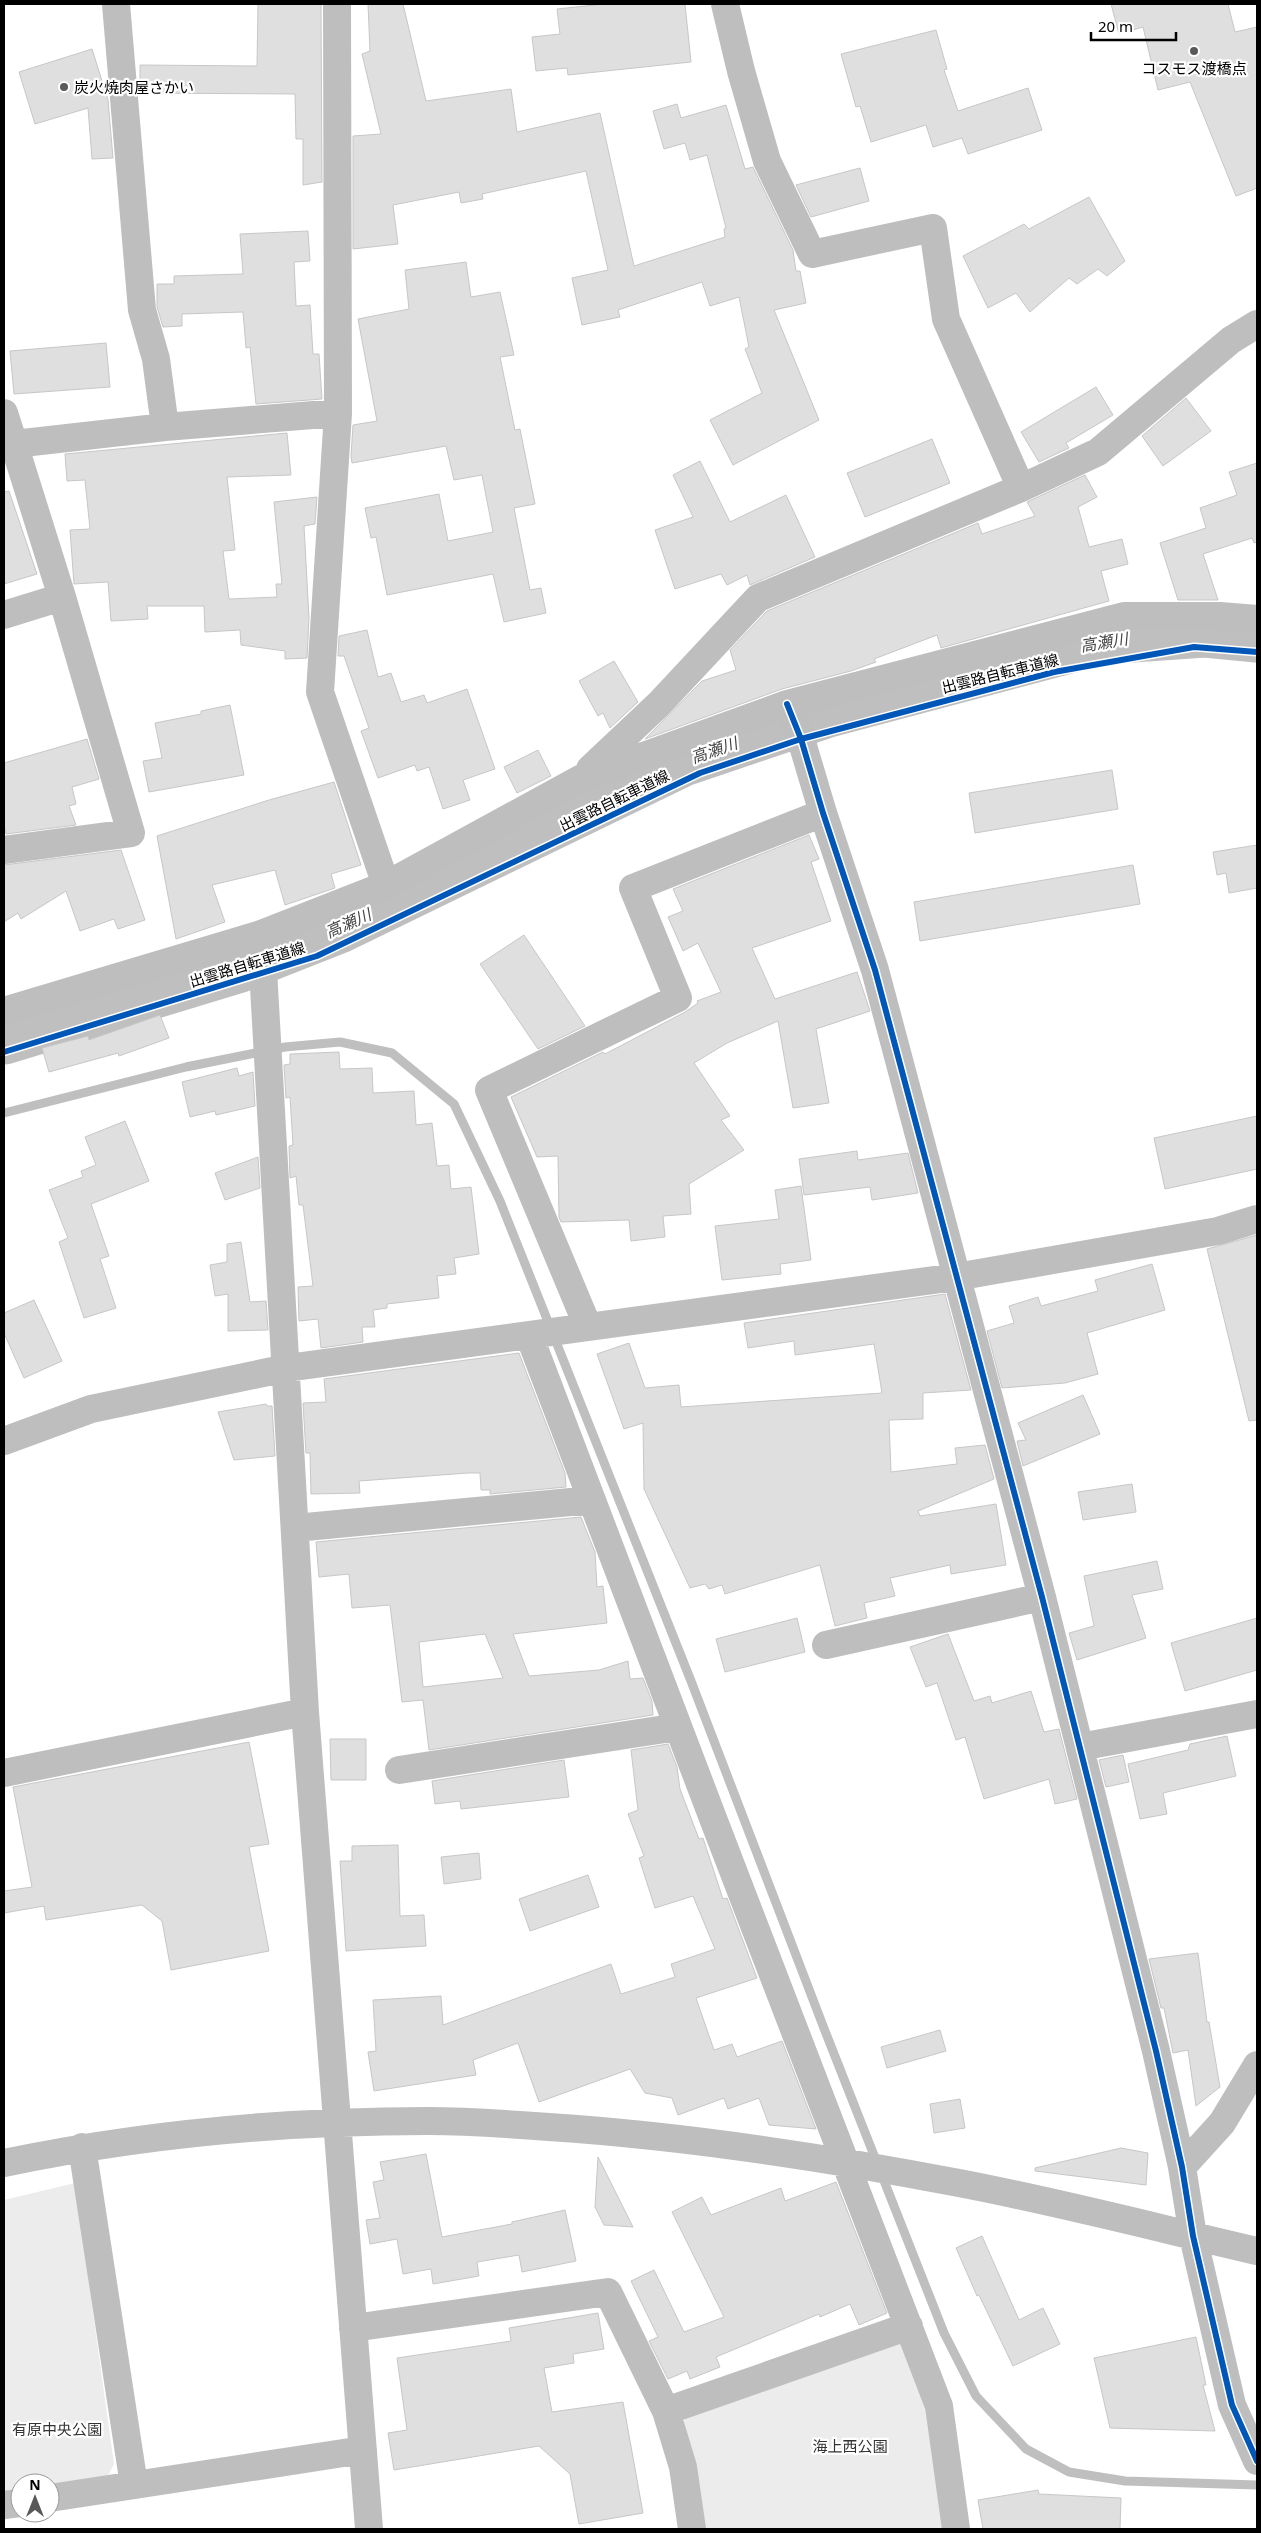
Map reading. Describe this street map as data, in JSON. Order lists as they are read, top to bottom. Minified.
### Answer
{"streets":{"cycle path":["出雲路自転車道線"]},"water":["高瀬川"],"parks":["有原中央公園","海上西公園"],"places":["コスモス渡橋点","炭火焼肉屋さかい"],"scale_bar":"20 m","north":"top"}
